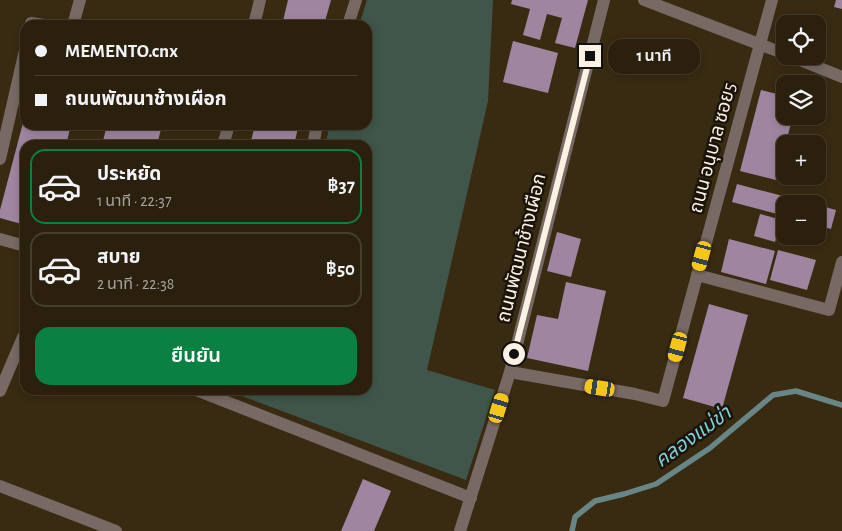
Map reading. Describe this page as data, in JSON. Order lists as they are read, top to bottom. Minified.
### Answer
{"streets":{"street":["ถนน อนุบาล ซอย5","ถนนพัฒนาช้างเผือก"]},"crossings":[["ถนน อนุบาล ซอย5","ถนนพัฒนาช้างเผือก"]],"water":["คลองแม่ข่า"],"page":{"map_buttons":["+","−"],"banner":["MEMENTO.cnx","ถนนพัฒนาช้างเผือก"],"bubble":"1 นาที","list":[{"name":"ประหยัด","note":"1 นาที · 22:37","value":"฿37"},{"name":"สบาย","note":"2 นาที · 22:38","value":"฿50"}],"buttons":"ยืนยัน"}}
